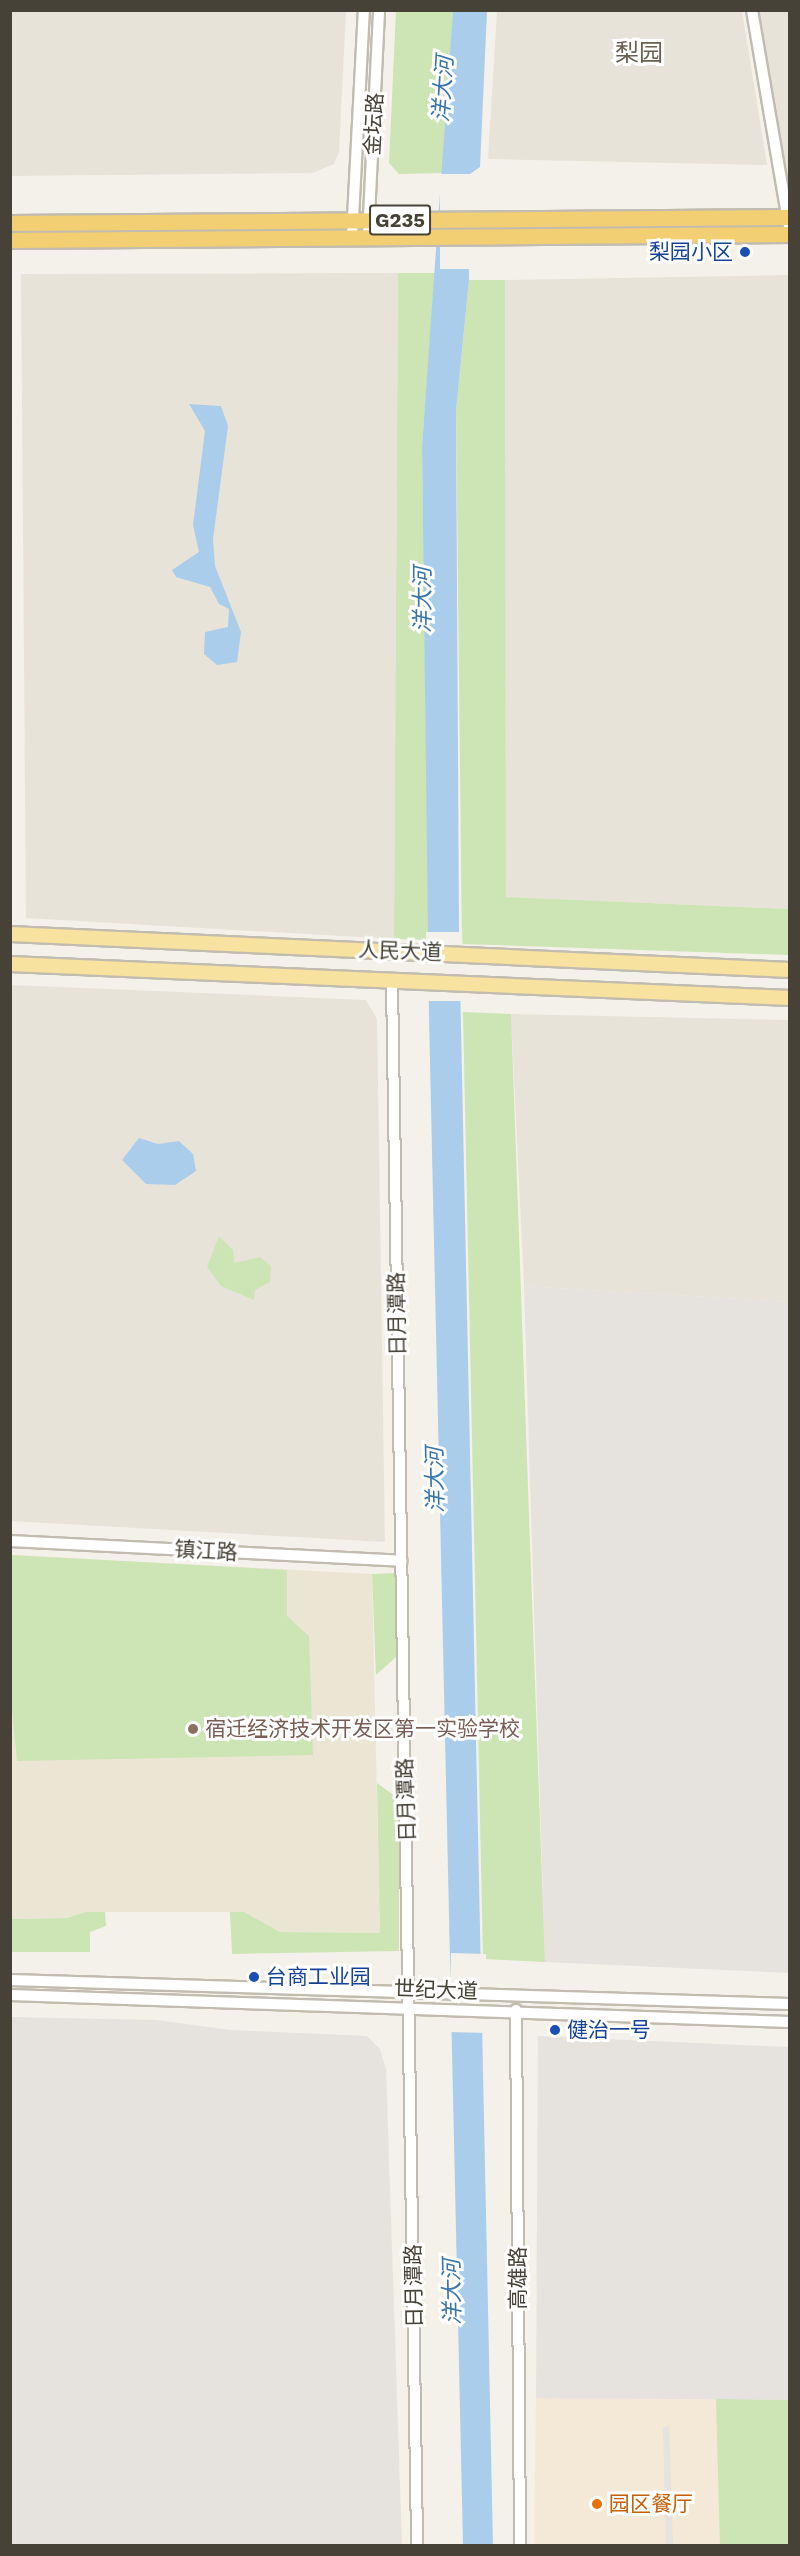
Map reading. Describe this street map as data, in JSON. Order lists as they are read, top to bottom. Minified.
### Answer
{"streets":{"highway":["G235"],"main road":["人民大道"],"street":["金坛路","日月潭路","镇江路","世纪大道","高雄路"]},"crossings":[["金坛路","G235"],["人民大道","日月潭路"],["日月潭路","镇江路"],["日月潭路","世纪大道"],["世纪大道","高雄路"]],"districts":["梨园"],"water":["洋大河"],"places":["梨园小区","宿迁经济技术开发区第一实验学校","台商工业园","健治一号","园区餐厅"]}
